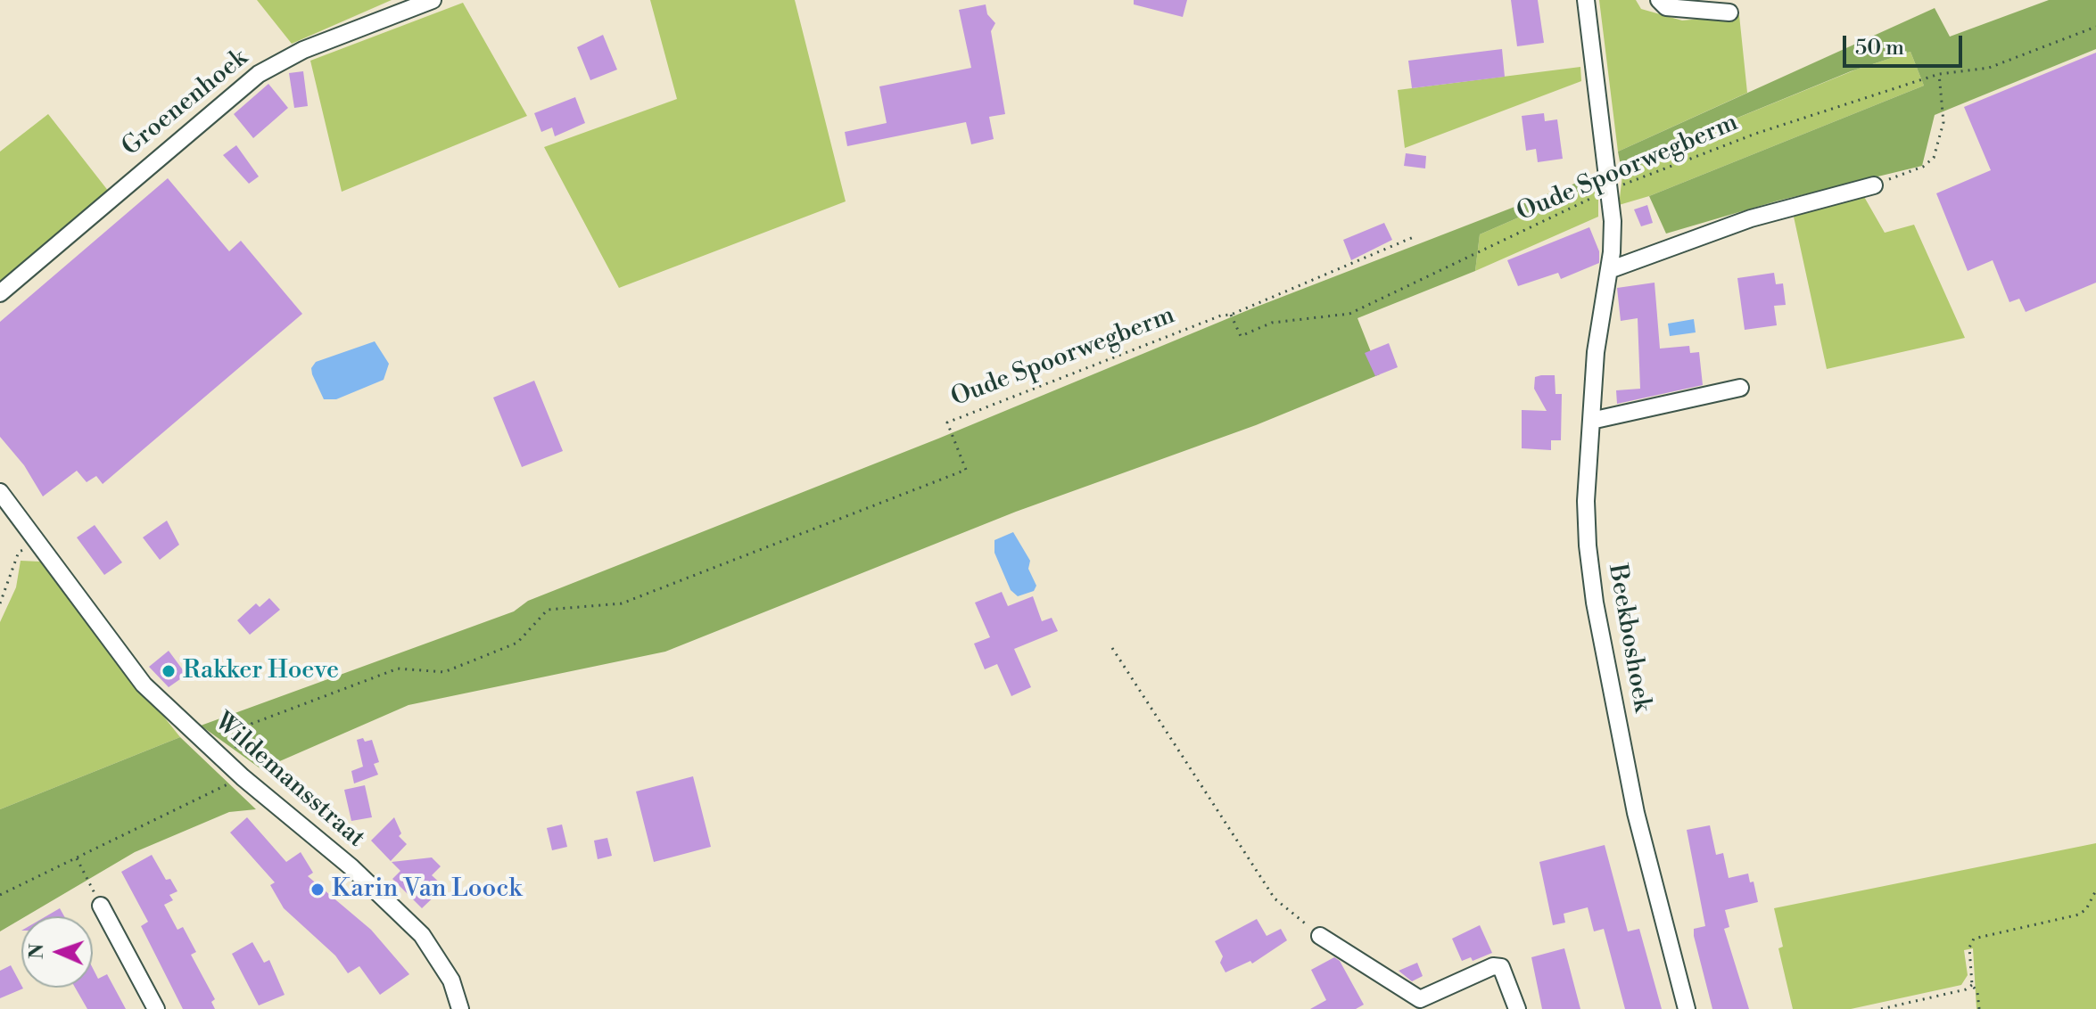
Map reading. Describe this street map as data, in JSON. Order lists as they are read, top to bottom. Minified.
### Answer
{"streets":{"street":["Groenenhoek","Beekboshoek","Wildemansstraat"],"path":["Oude Spoorwegberm"]},"crossings":[["Oude Spoorwegberm","Beekboshoek"],["Oude Spoorwegberm","Wildemansstraat"]],"places":["Rakker Hoeve","Karin Van Loock"],"scale_bar":"50 m","north":"left"}
